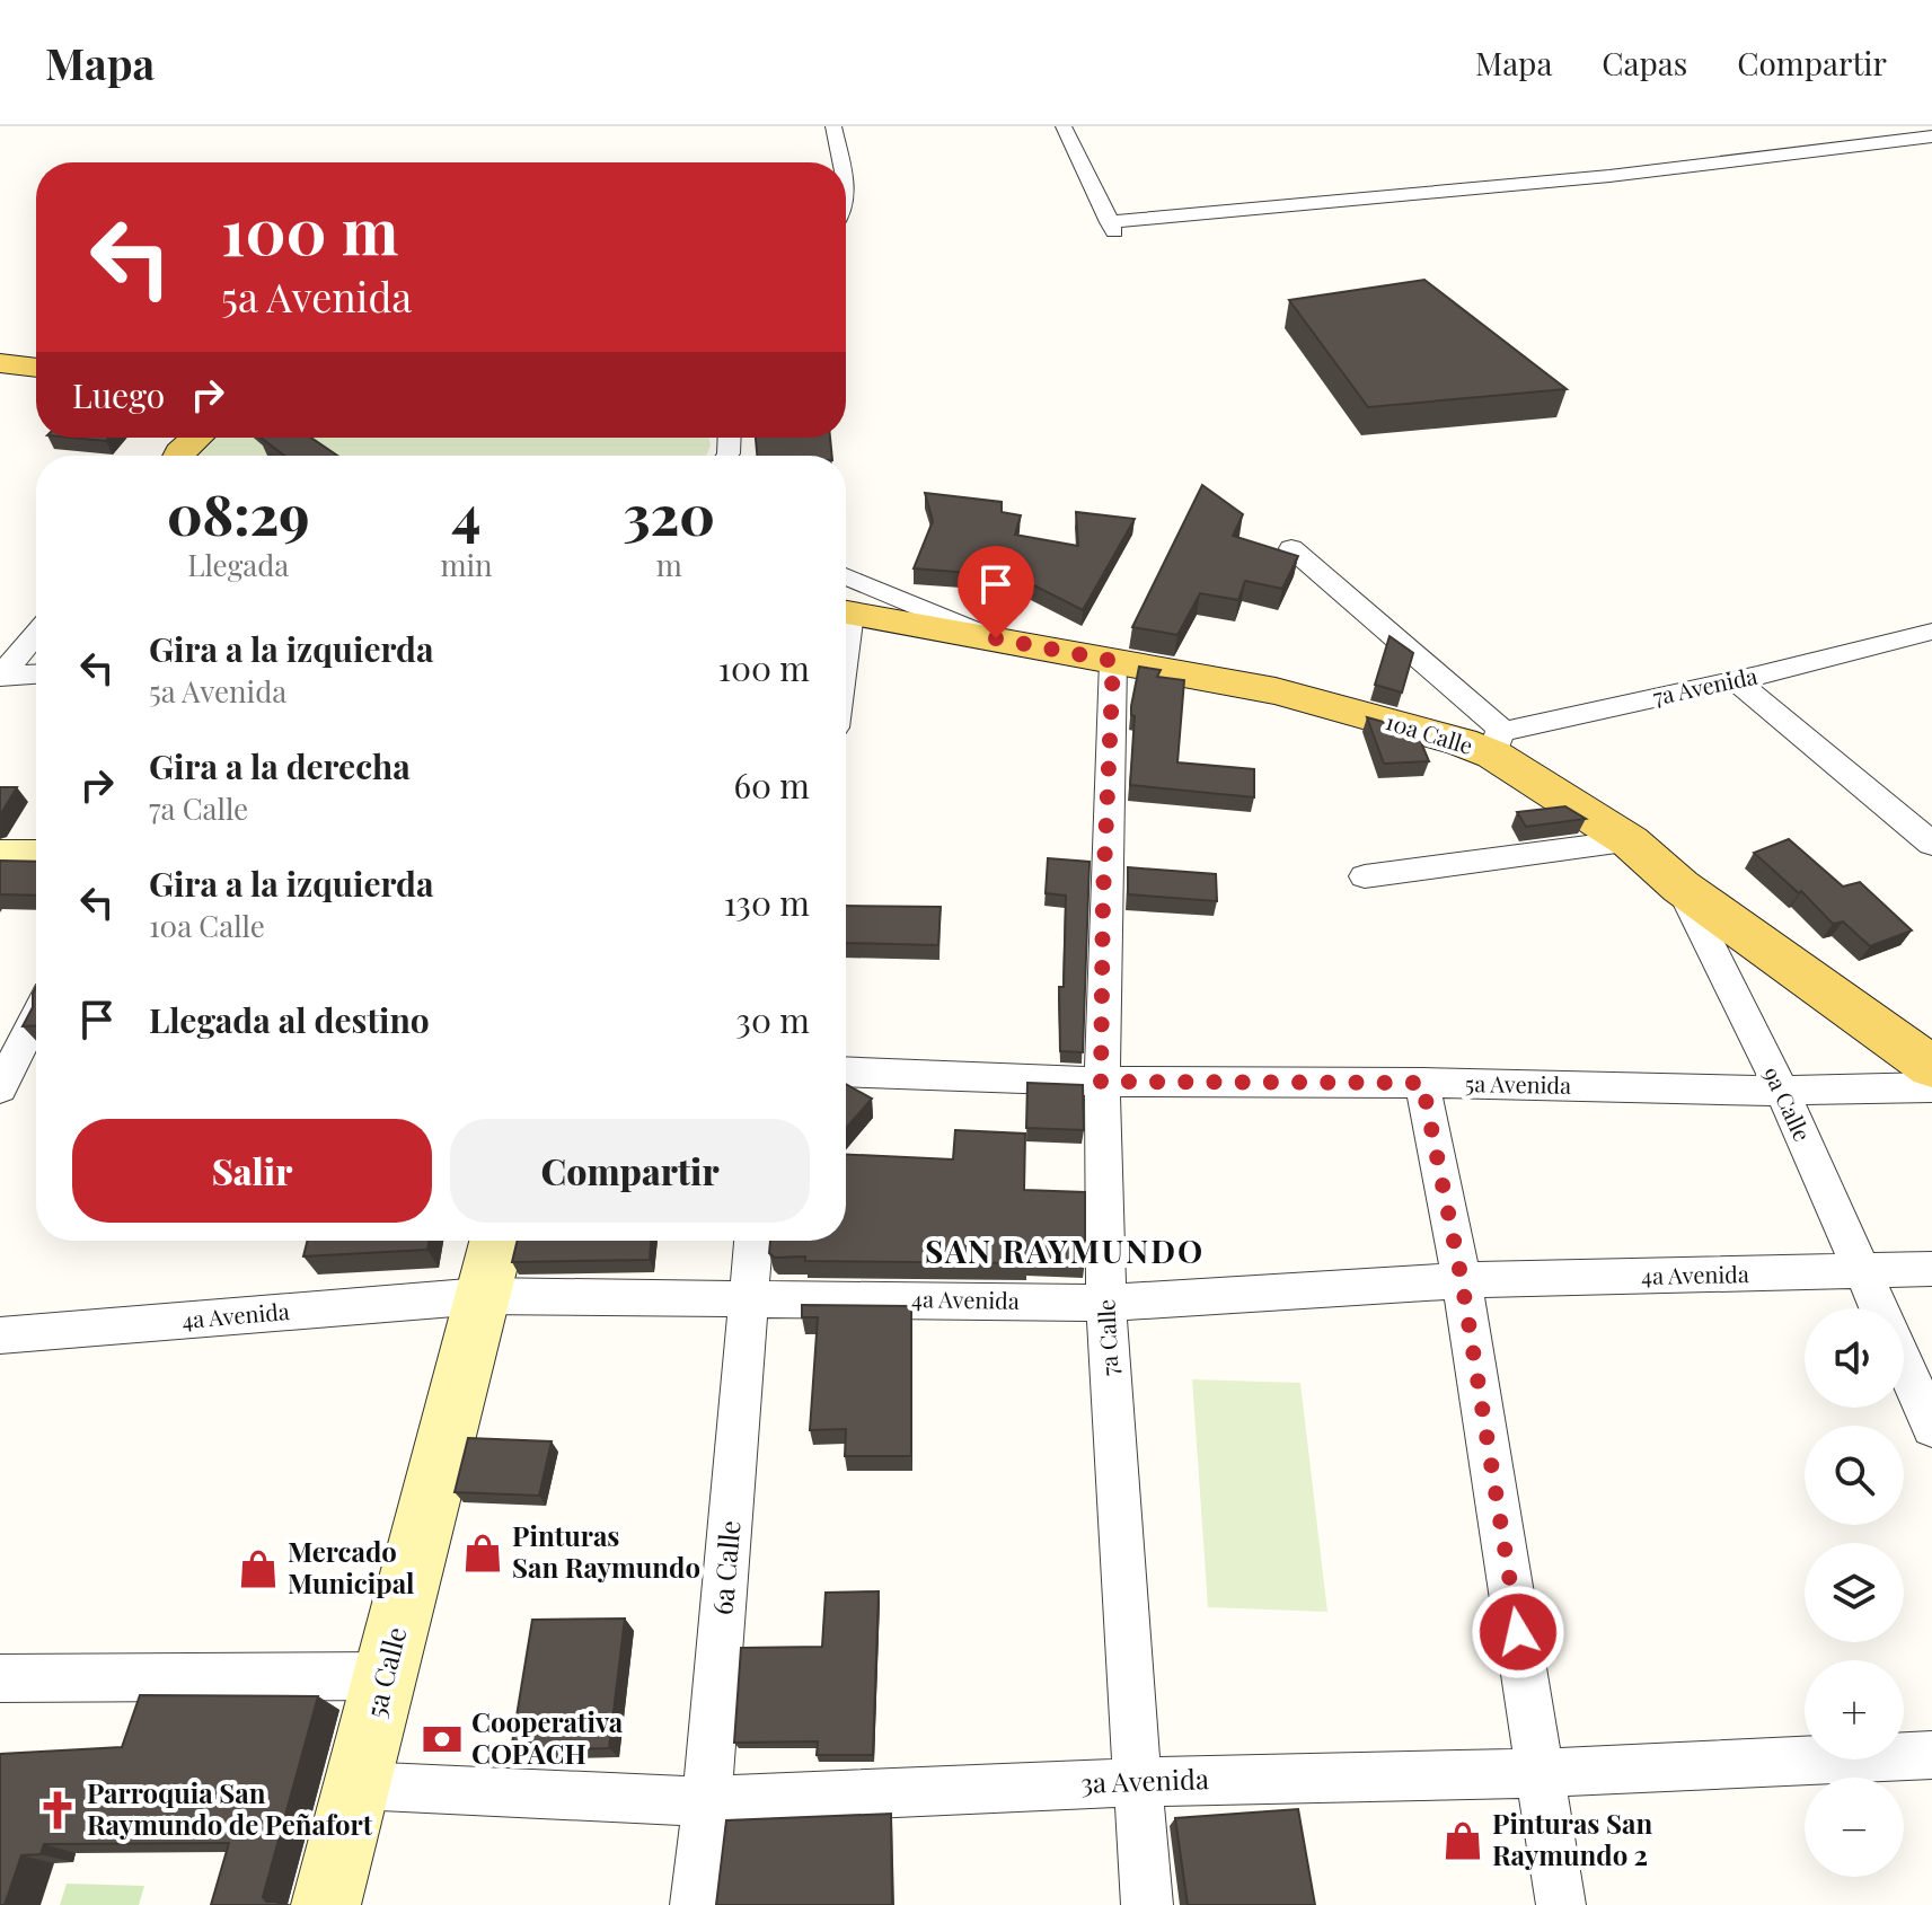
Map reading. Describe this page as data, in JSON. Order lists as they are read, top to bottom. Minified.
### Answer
{"streets":{"main road":["10a Calle"],"street":["7a Avenida","5a Avenida","9a Calle","4a Avenida","7a Calle","6a Calle","5a Calle","3a Avenida"]},"crossings":[["7a Avenida","10a Calle"],["10a Calle","9a Calle"],["10a Calle","7a Calle"],["5a Avenida","9a Calle"],["5a Avenida","7a Calle"],["9a Calle","4a Avenida"],["4a Avenida","7a Calle"],["4a Avenida","6a Calle"],["4a Avenida","5a Calle"],["7a Calle","3a Avenida"],["6a Calle","3a Avenida"],["5a Calle","3a Avenida"]],"districts":["SAN RAYMUNDO"],"places":{"shop":["Pinturas San Raymundo","Mercado Municipal","Pinturas San Raymundo 2"],"bank":["Cooperativa COPACH"],"church":["Parroquia San Raymundo de Peñafort"]},"page":{"header":"Mapa","nav":["Mapa","Capas","Compartir"],"turn":["100 m","5a Avenida"],"then":"Luego","eta":["08:29","Llegada","4","min","320","m"],"list":[{"name":"Gira a la izquierda","note":"5a Avenida","value":"100 m"},{"name":"Gira a la derecha","note":"7a Calle","value":"60 m"},{"name":"Gira a la izquierda","note":"10a Calle","value":"130 m"},{"name":"Llegada al destino","value":"30 m"}],"buttons":["Salir","Compartir"],"map_buttons":["+","−"]}}
